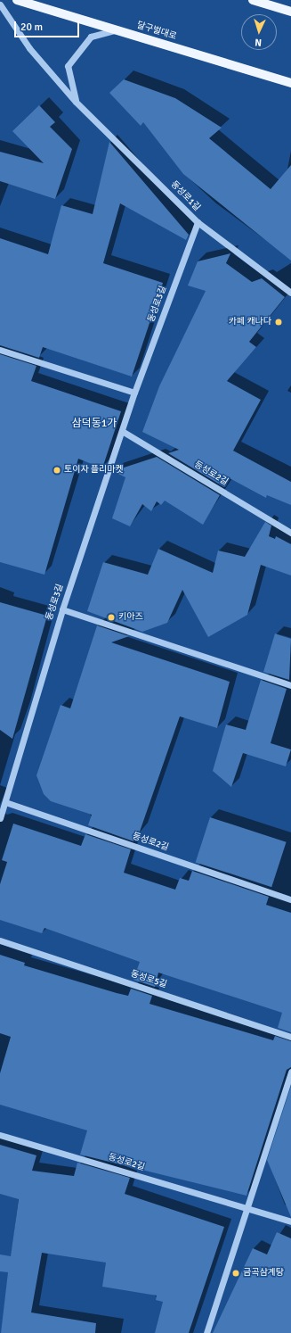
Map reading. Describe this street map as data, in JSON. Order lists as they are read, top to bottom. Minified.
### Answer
{"streets":{"main road":["달구벌대로"],"street":["동성로1길","동성로3길","동성로2길","동성로5길"]},"crossings":[["동성로1길","동성로3길"],["동성로3길","동성로2길"]],"districts":["삼덕동1가"],"places":["카페 캐나다","토이자 플리마켓","키아즈","금곡삼계탕"],"scale_bar":"20 m","north":"bottom"}
